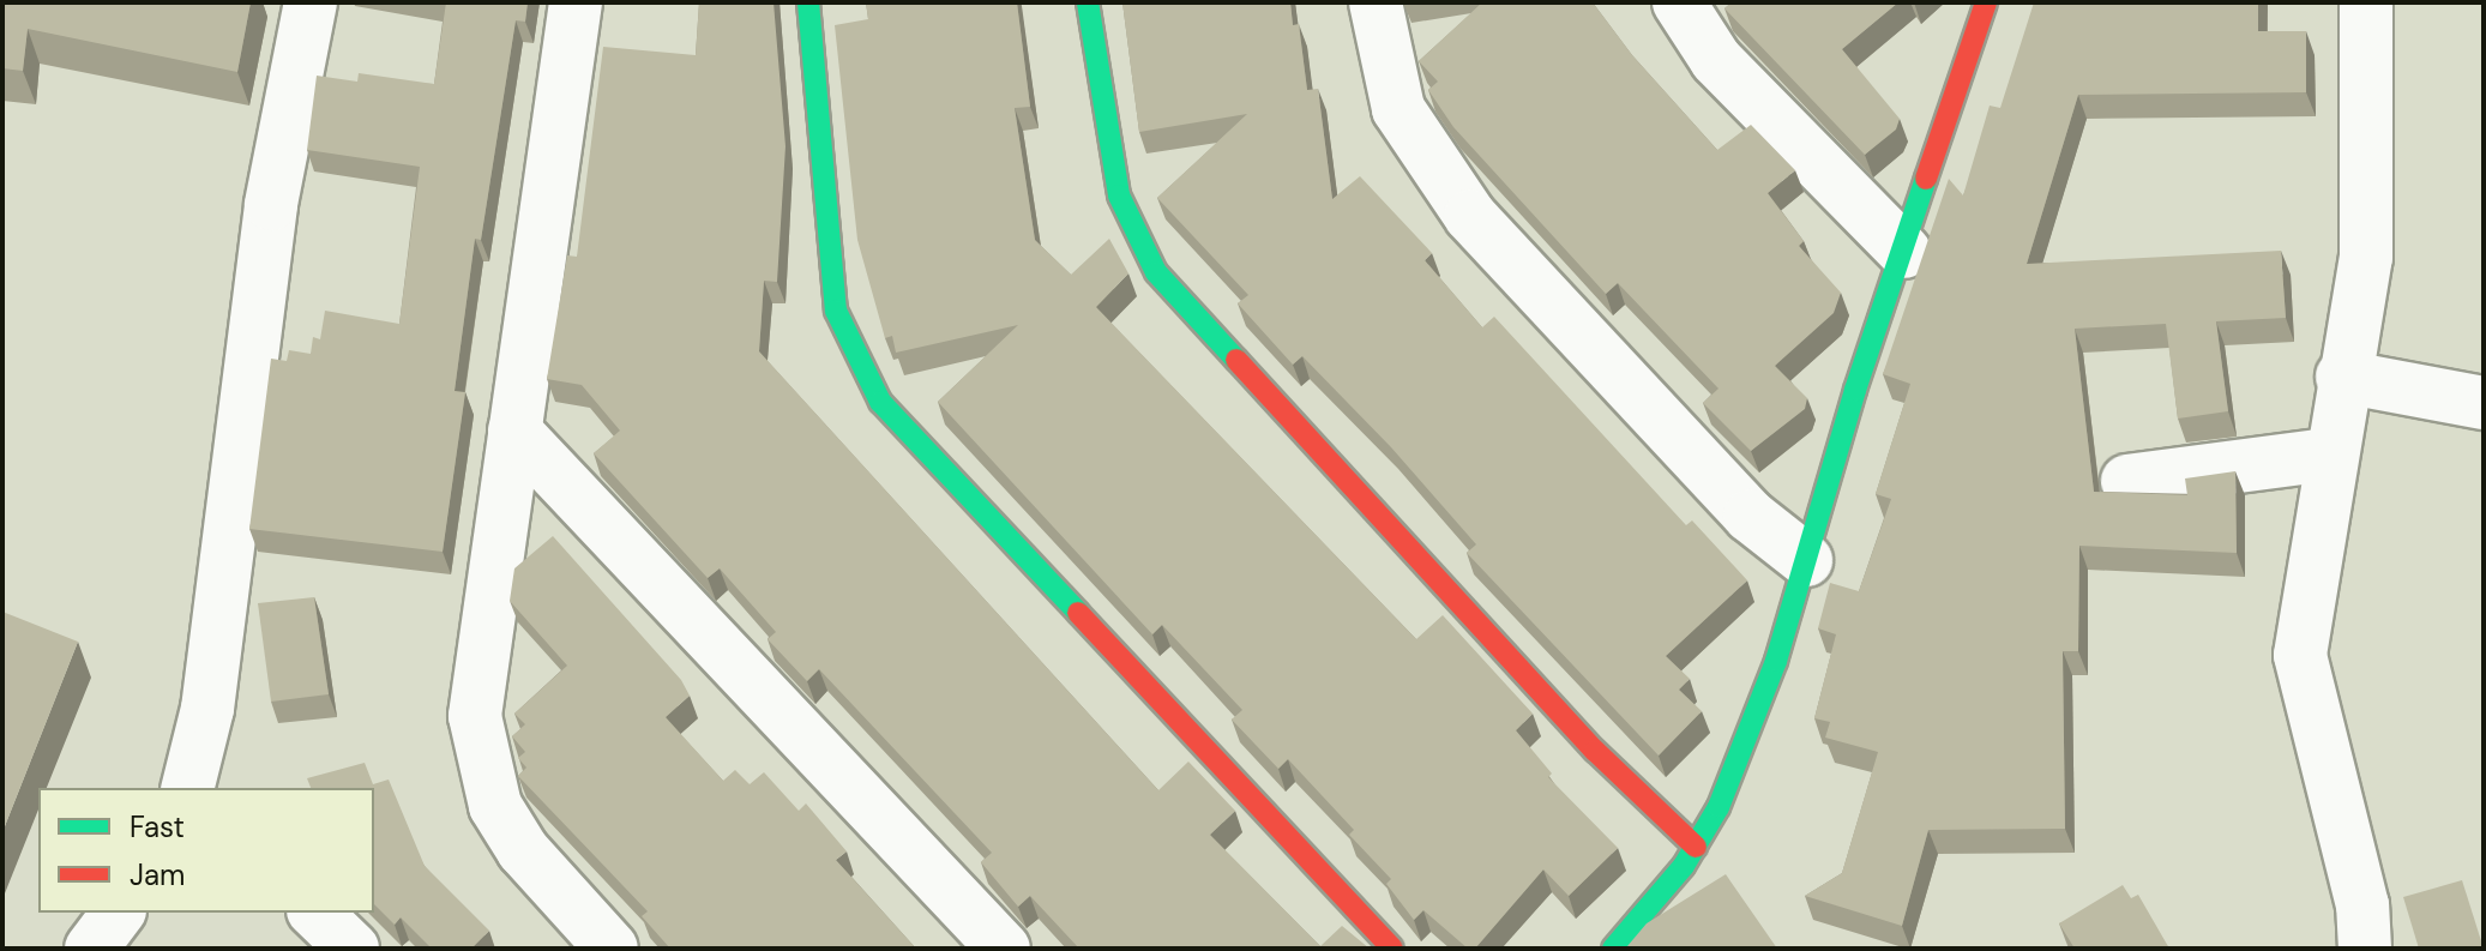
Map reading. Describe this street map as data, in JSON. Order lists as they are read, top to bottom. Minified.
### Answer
{"legend":["Fast","Jam"]}
